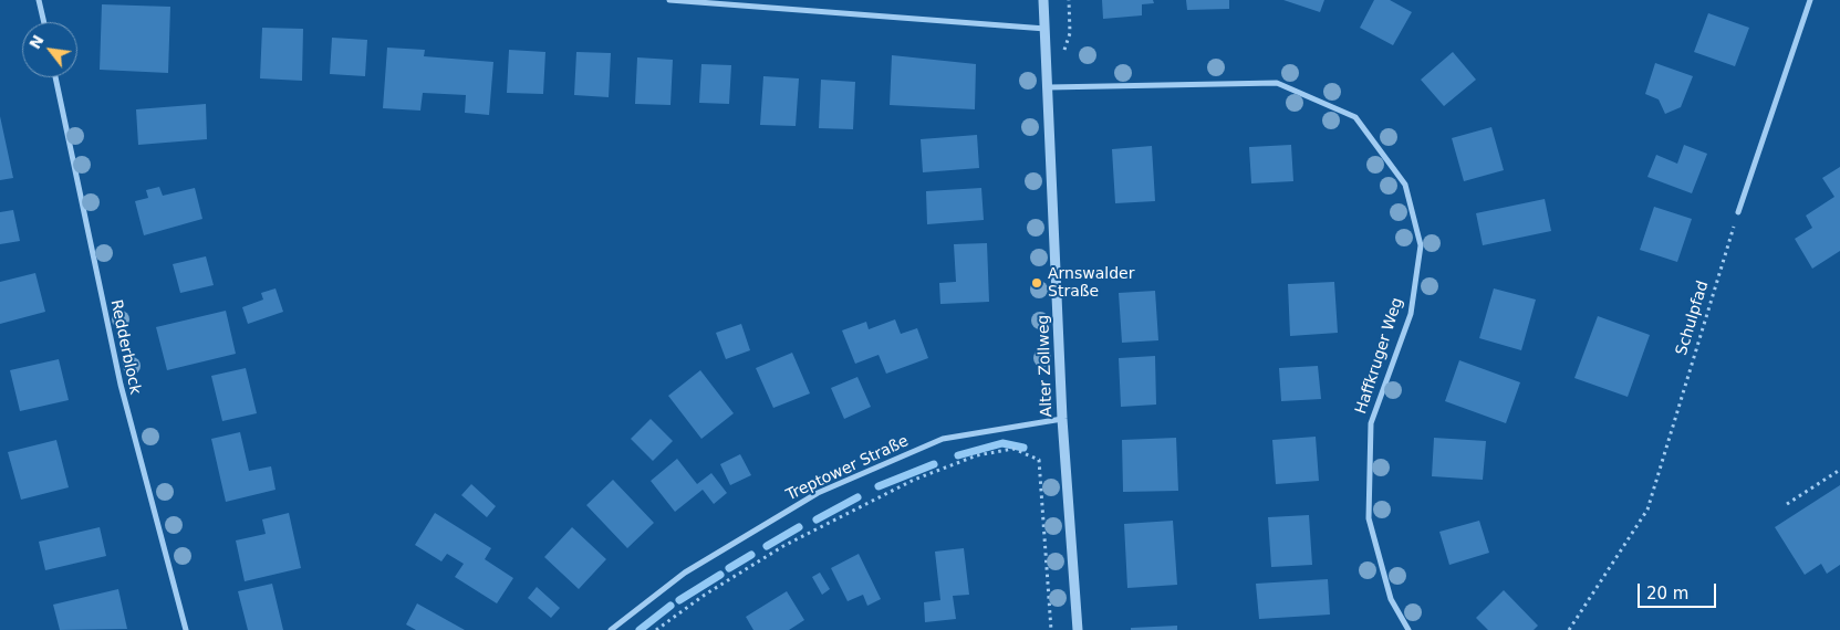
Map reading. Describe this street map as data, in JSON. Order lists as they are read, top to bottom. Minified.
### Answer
{"streets":{"street":["Redderblock","Haffkruger Weg","Alter Zollweg","Treptower Straße"],"path":["Schulpfad"]},"crossings":[["Haffkruger Weg","Alter Zollweg"],["Alter Zollweg","Treptower Straße"]],"places":["Arnswalder Straße"],"scale_bar":"20 m","north":"top left"}
